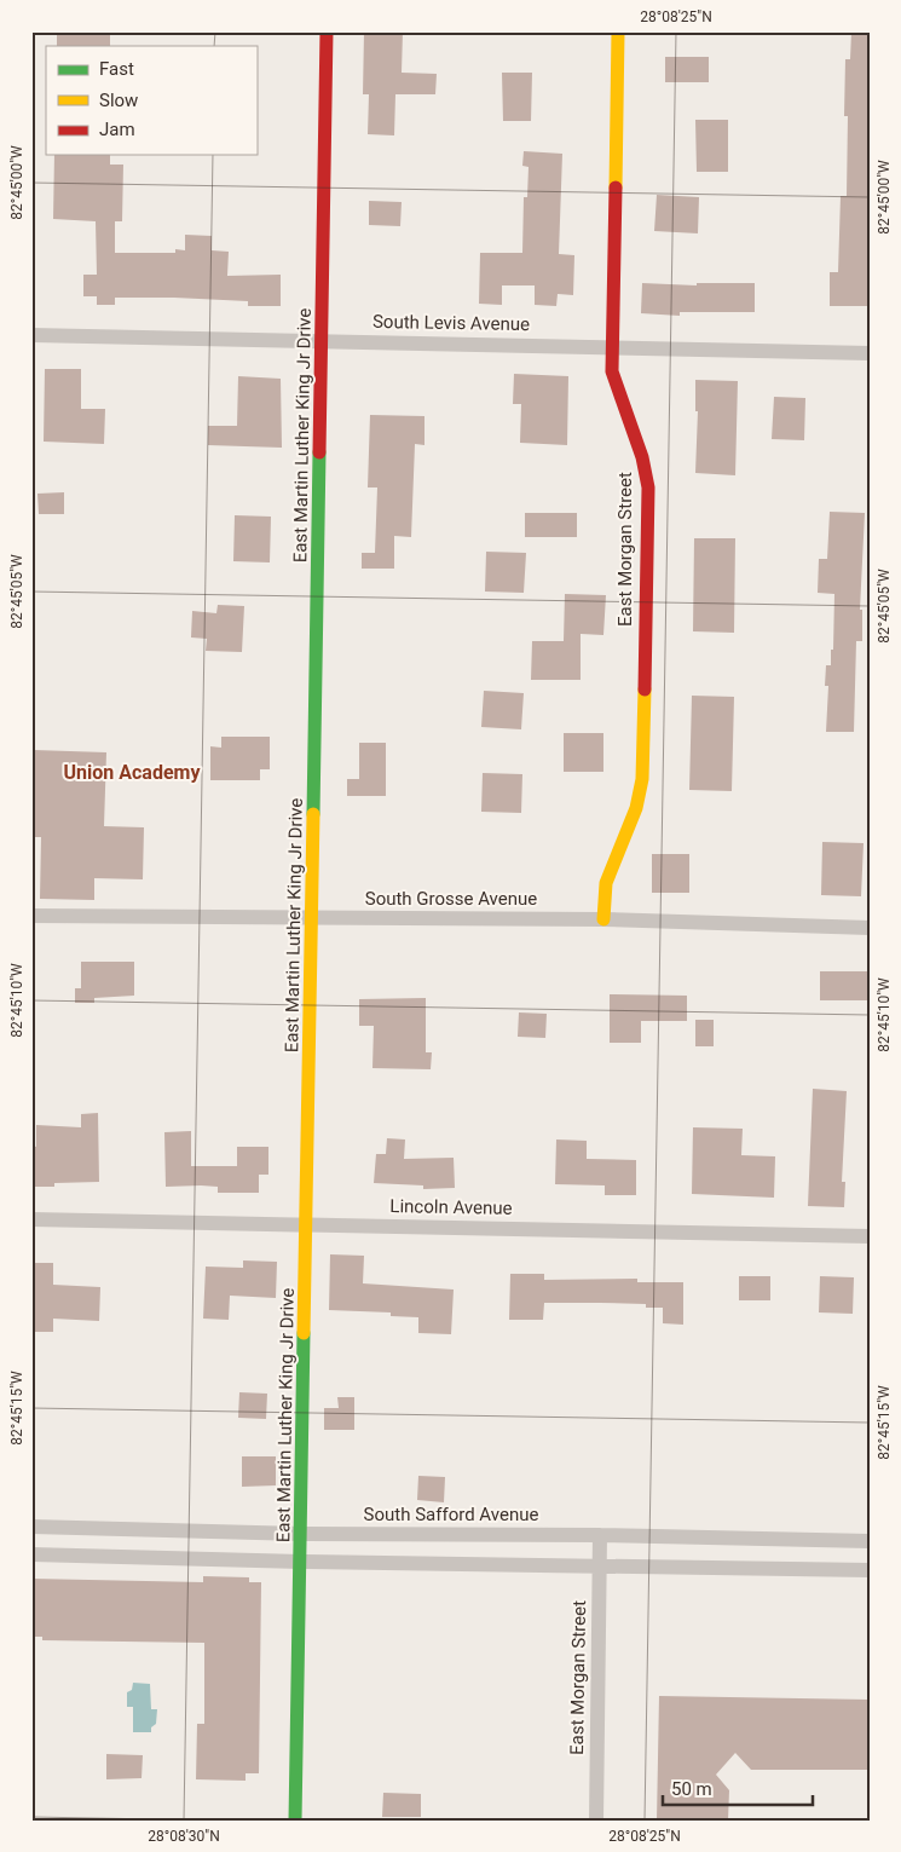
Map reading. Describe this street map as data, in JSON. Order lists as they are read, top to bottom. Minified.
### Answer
{"streets":{"street":["South Levis Avenue","East Martin Luther King Jr Drive","East Morgan Street","South Grosse Avenue","Lincoln Avenue","South Safford Avenue"]},"crossings":[["South Levis Avenue","East Martin Luther King Jr Drive"],["South Levis Avenue","East Morgan Street"],["East Martin Luther King Jr Drive","South Grosse Avenue"],["East Martin Luther King Jr Drive","Lincoln Avenue"],["East Martin Luther King Jr Drive","South Safford Avenue"],["East Morgan Street","South Grosse Avenue"],["East Morgan Street","South Safford Avenue"]],"districts":["Union Academy"],"legend":["Fast","Slow","Jam"],"scale_bar":"50 m","coordinates":["28°08'25\"N","82°45'00\"W","82°45'05\"W","82°45'10\"W","82°45'15\"W","28°08'30\"N"]}
